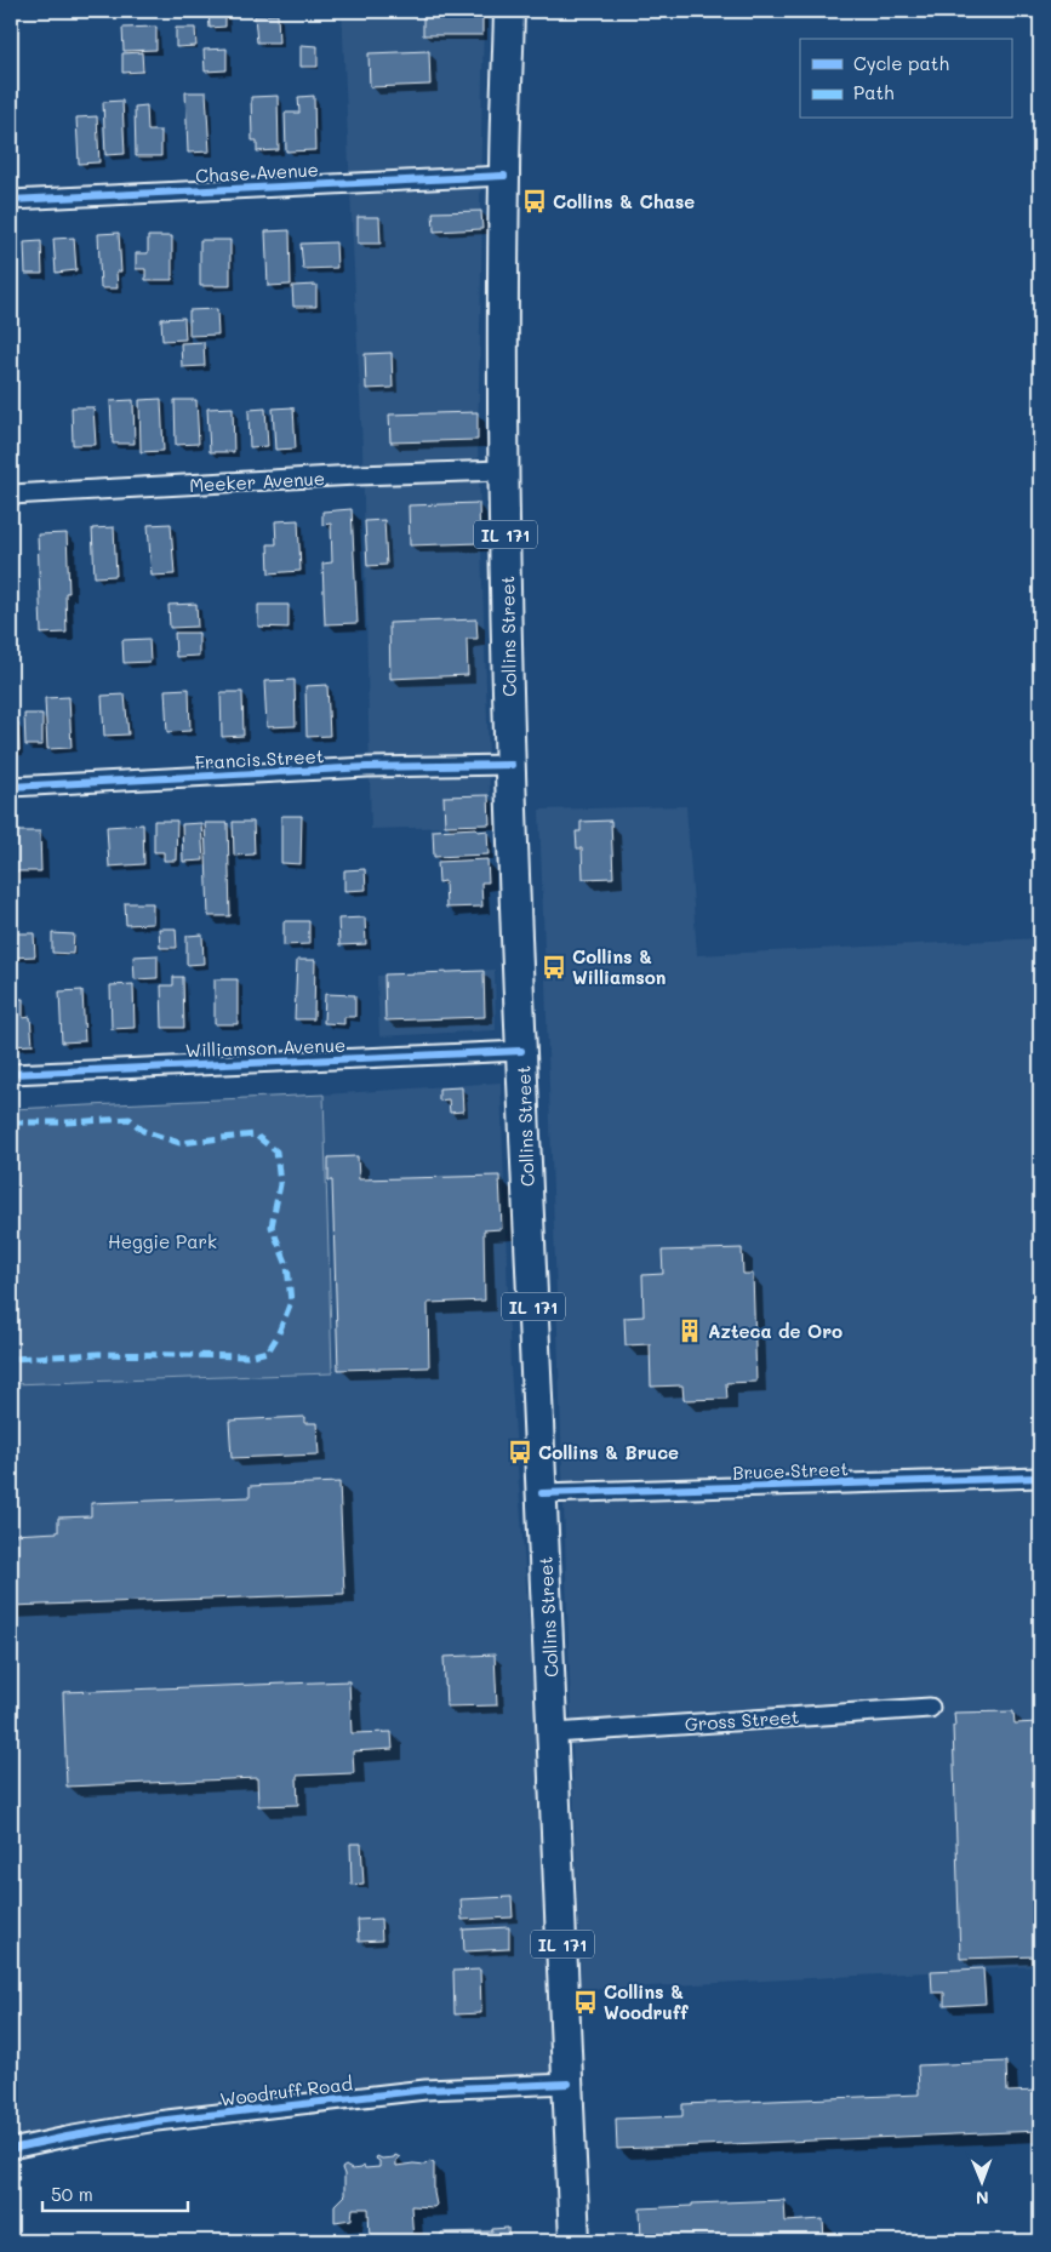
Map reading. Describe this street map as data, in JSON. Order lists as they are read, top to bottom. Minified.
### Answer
{"streets":{"main road":["IL 171","Collins Street"],"street":["Chase Avenue","Meeker Avenue","Francis Street","Williamson Avenue","Bruce Street","Gross Street","Woodruff Road"]},"crossings":[["Chase Avenue","Collins Street"],["Meeker Avenue","Collins Street"],["Collins Street","Francis Street"],["Collins Street","Williamson Avenue"],["Collins Street","Bruce Street"],["Collins Street","Gross Street"],["Collins Street","Woodruff Road"]],"parks":["Heggie Park"],"places":{"bus stop":["Collins & Chase","Collins & Williamson","Collins & Bruce","Collins & Woodruff"],"building":["Azteca de Oro"]},"legend":["Cycle path","Path"],"scale_bar":"50 m","north":"bottom"}
